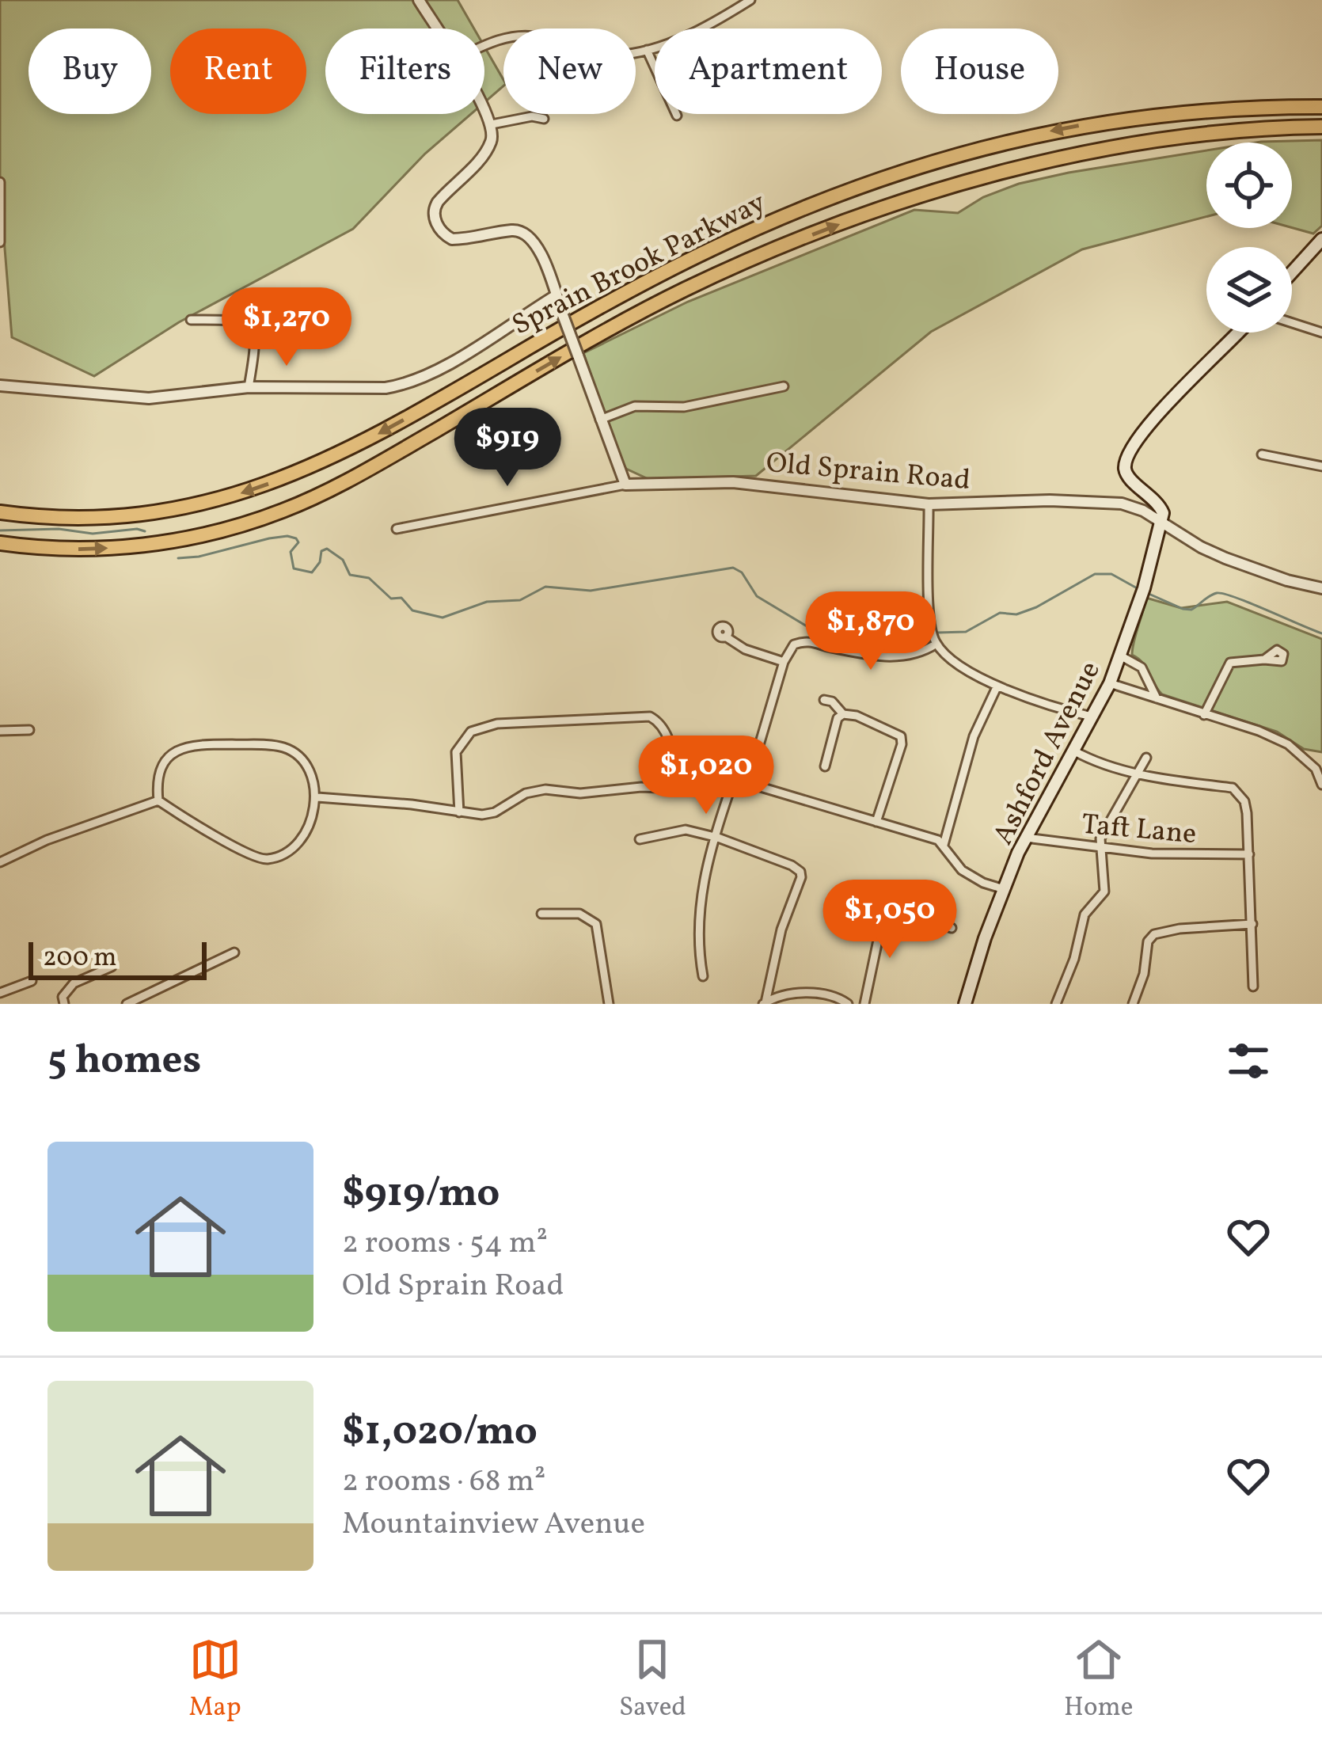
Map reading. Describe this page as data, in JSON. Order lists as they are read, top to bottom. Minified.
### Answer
{"streets":{"highway":["Sprain Brook Parkway"],"main road":["Ashford Avenue"],"street":["Old Sprain Road","Taft Lane"]},"crossings":[["Old Sprain Road","Ashford Avenue"],["Ashford Avenue","Taft Lane"]],"scale_bar":"200 m","page":{"chip":["Buy","Rent","Filters","New","Apartment","House"],"price":["$1,270","$919","$1,870","$1,020","$1,050"],"scale":"200 m","heading":"5 homes","list":[{"name":"$919/mo","note":"2 rooms · 54 m² · Old Sprain Road"},{"name":"$1,020/mo","note":"2 rooms · 68 m² · Mountainview Avenue"}],"tabs":["Map","Saved","Home"]}}
